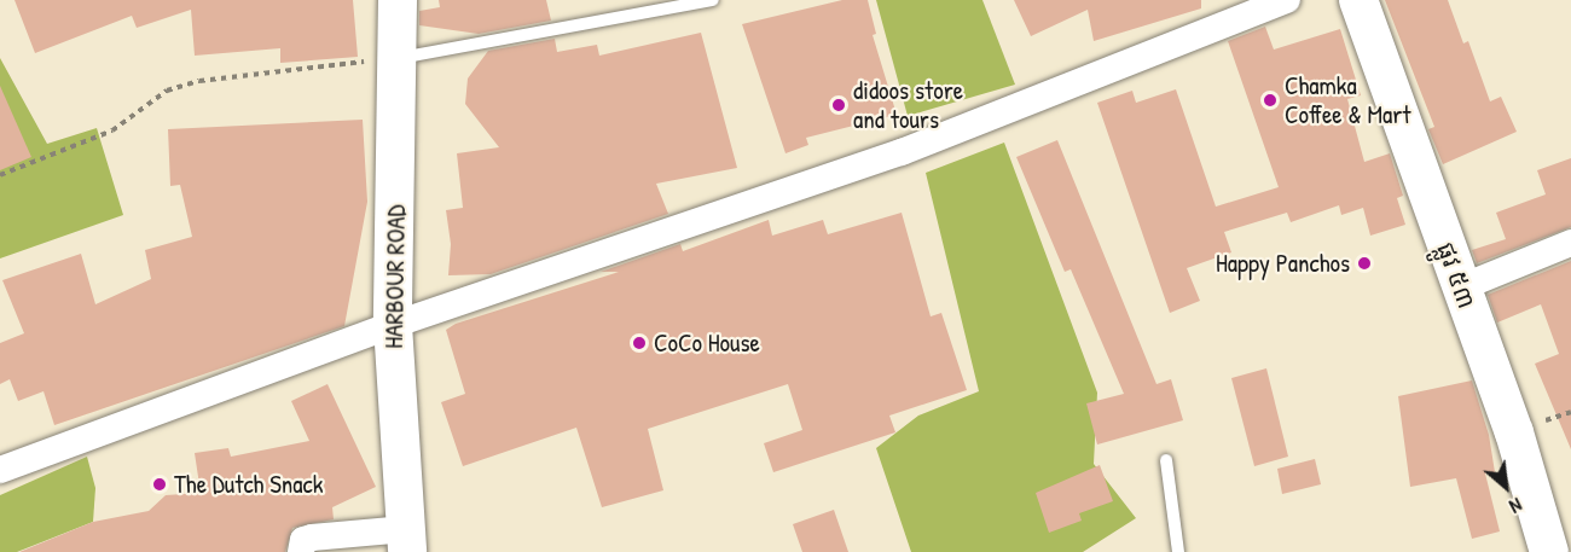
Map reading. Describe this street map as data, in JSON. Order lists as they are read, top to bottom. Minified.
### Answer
{"streets":{"street":["ផ្លូវ ៥៣","HARBOUR ROAD"]},"places":["Chamka Coffee & Mart","didoos store and tours","Happy Panchos","CoCo House","The Dutch Snack"],"north":"bottom right"}
